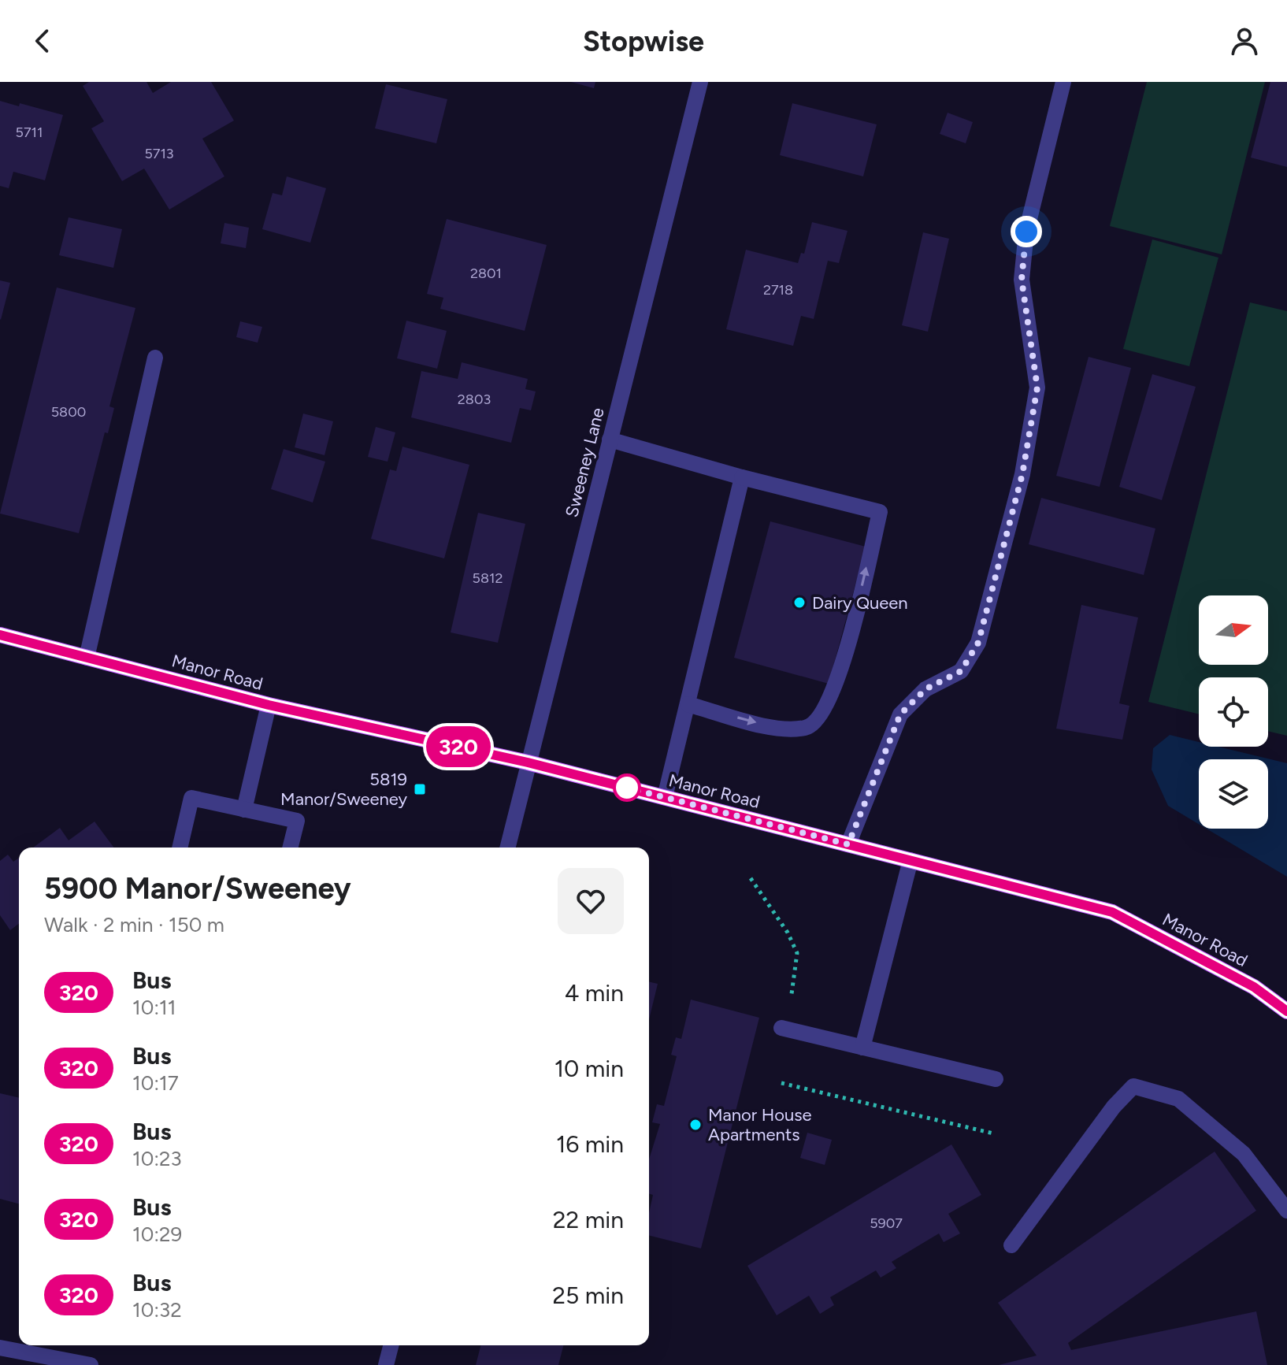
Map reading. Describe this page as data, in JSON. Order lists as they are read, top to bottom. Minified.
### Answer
{"streets":{"main road":["Manor Road"],"street":["Sweeney Lane"]},"crossings":[["Sweeney Lane","Manor Road"]],"places":{"other":["Dairy Queen","Manor House Apartments"],"transit":["5819 Manor/Sweeney"]},"lines":["bus line 320"],"house_numbers":["5711","5713","2801","2718","2803","5800","5812","5907"],"north":"right","page":{"header":"Stopwise","on_map":"320","heading":["5900 Manor/Sweeney","Walk · 2 min · 150 m"],"list":[{"mark":"320","name":"Bus","note":"10:11","value":"4 min"},{"mark":"320","name":"Bus","note":"10:17","value":"10 min"},{"mark":"320","name":"Bus","note":"10:23","value":"16 min"},{"mark":"320","name":"Bus","note":"10:29","value":"22 min"},{"mark":"320","name":"Bus","note":"10:32","value":"25 min"}]}}
